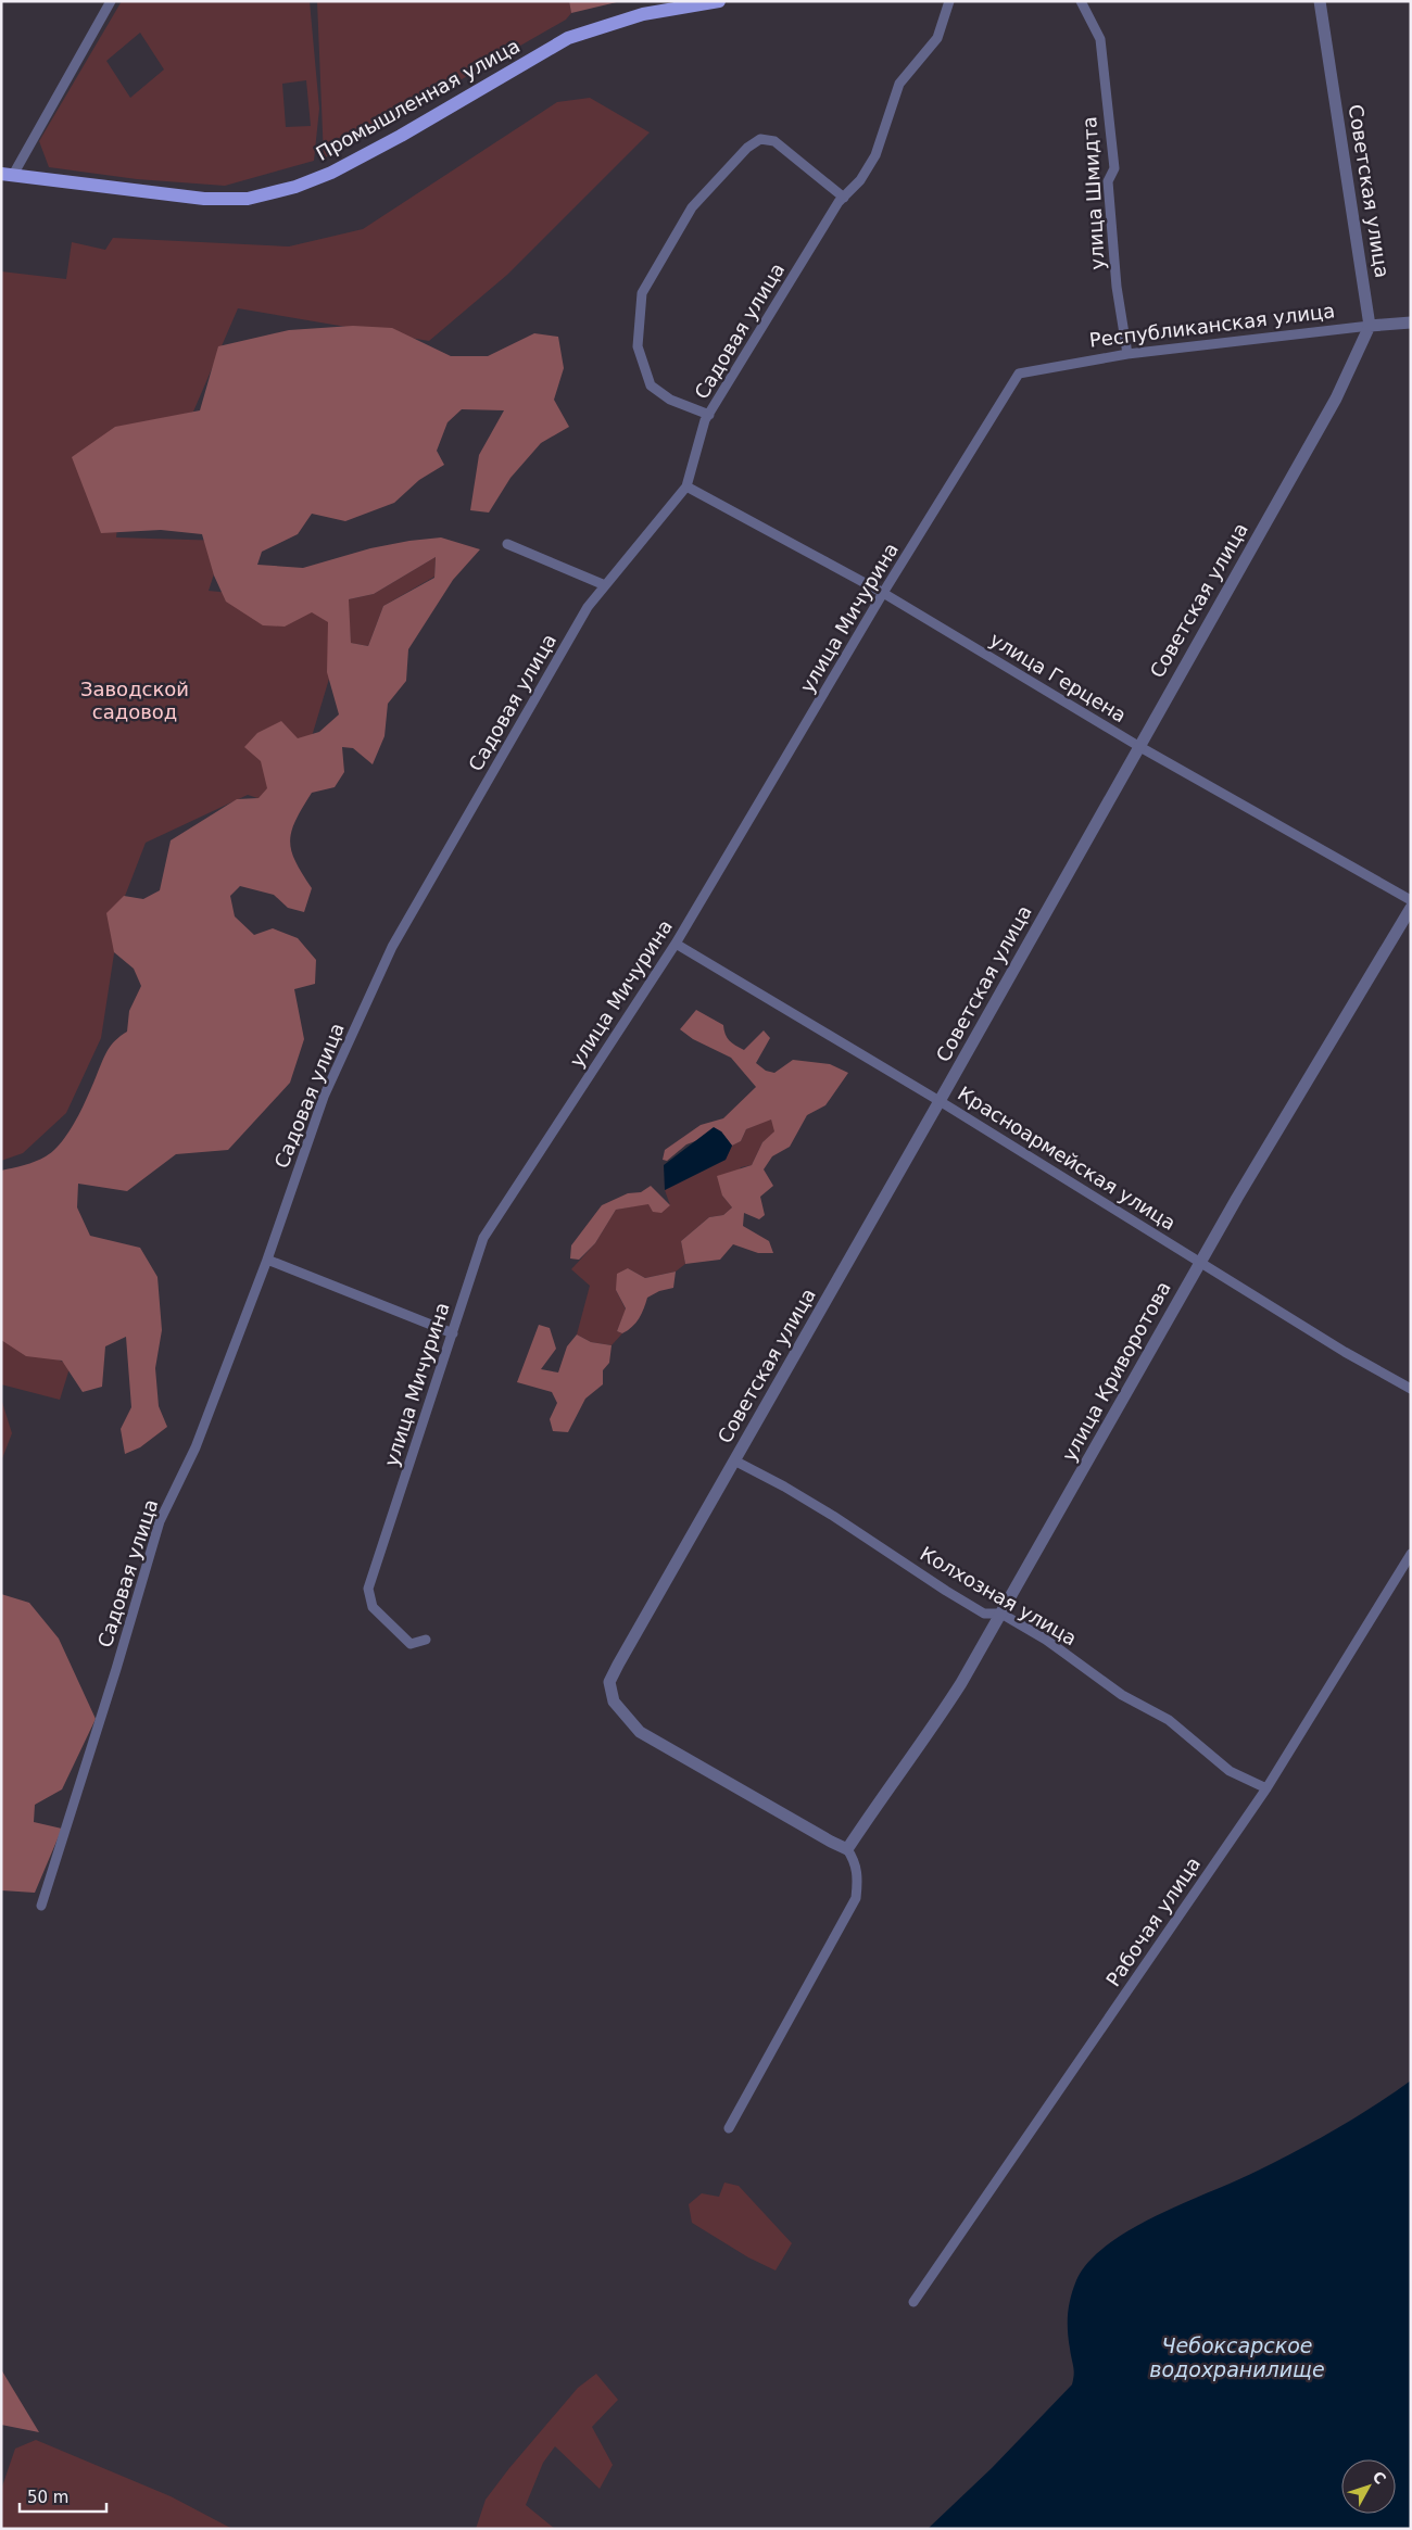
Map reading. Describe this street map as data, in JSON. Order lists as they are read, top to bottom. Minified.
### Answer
{"streets":{"main road":["Промышленная улица"],"street":["Советская улица","улица Шмидта","Республиканская улица","Садовая улица","улица Мичурина","улица Герцена","Красноармейская улица","улица Криворотова","Колхозная улица","Рабочая улица"]},"crossings":[["Советская улица","Республиканская улица"],["Советская улица","улица Герцена"],["Советская улица","Красноармейская улица"],["Советская улица","улица Криворотова"],["Советская улица","Колхозная улица"],["улица Шмидта","Республиканская улица"],["Республиканская улица","улица Мичурина"],["Садовая улица","улица Герцена"],["улица Мичурина","улица Герцена"],["улица Мичурина","Красноармейская улица"],["Красноармейская улица","улица Криворотова"],["улица Криворотова","Колхозная улица"],["Колхозная улица","Рабочая улица"]],"water":["Чебоксарское водохранилище"],"parks":["Заводской садовод"],"scale_bar":"50 m","north":"top right"}
